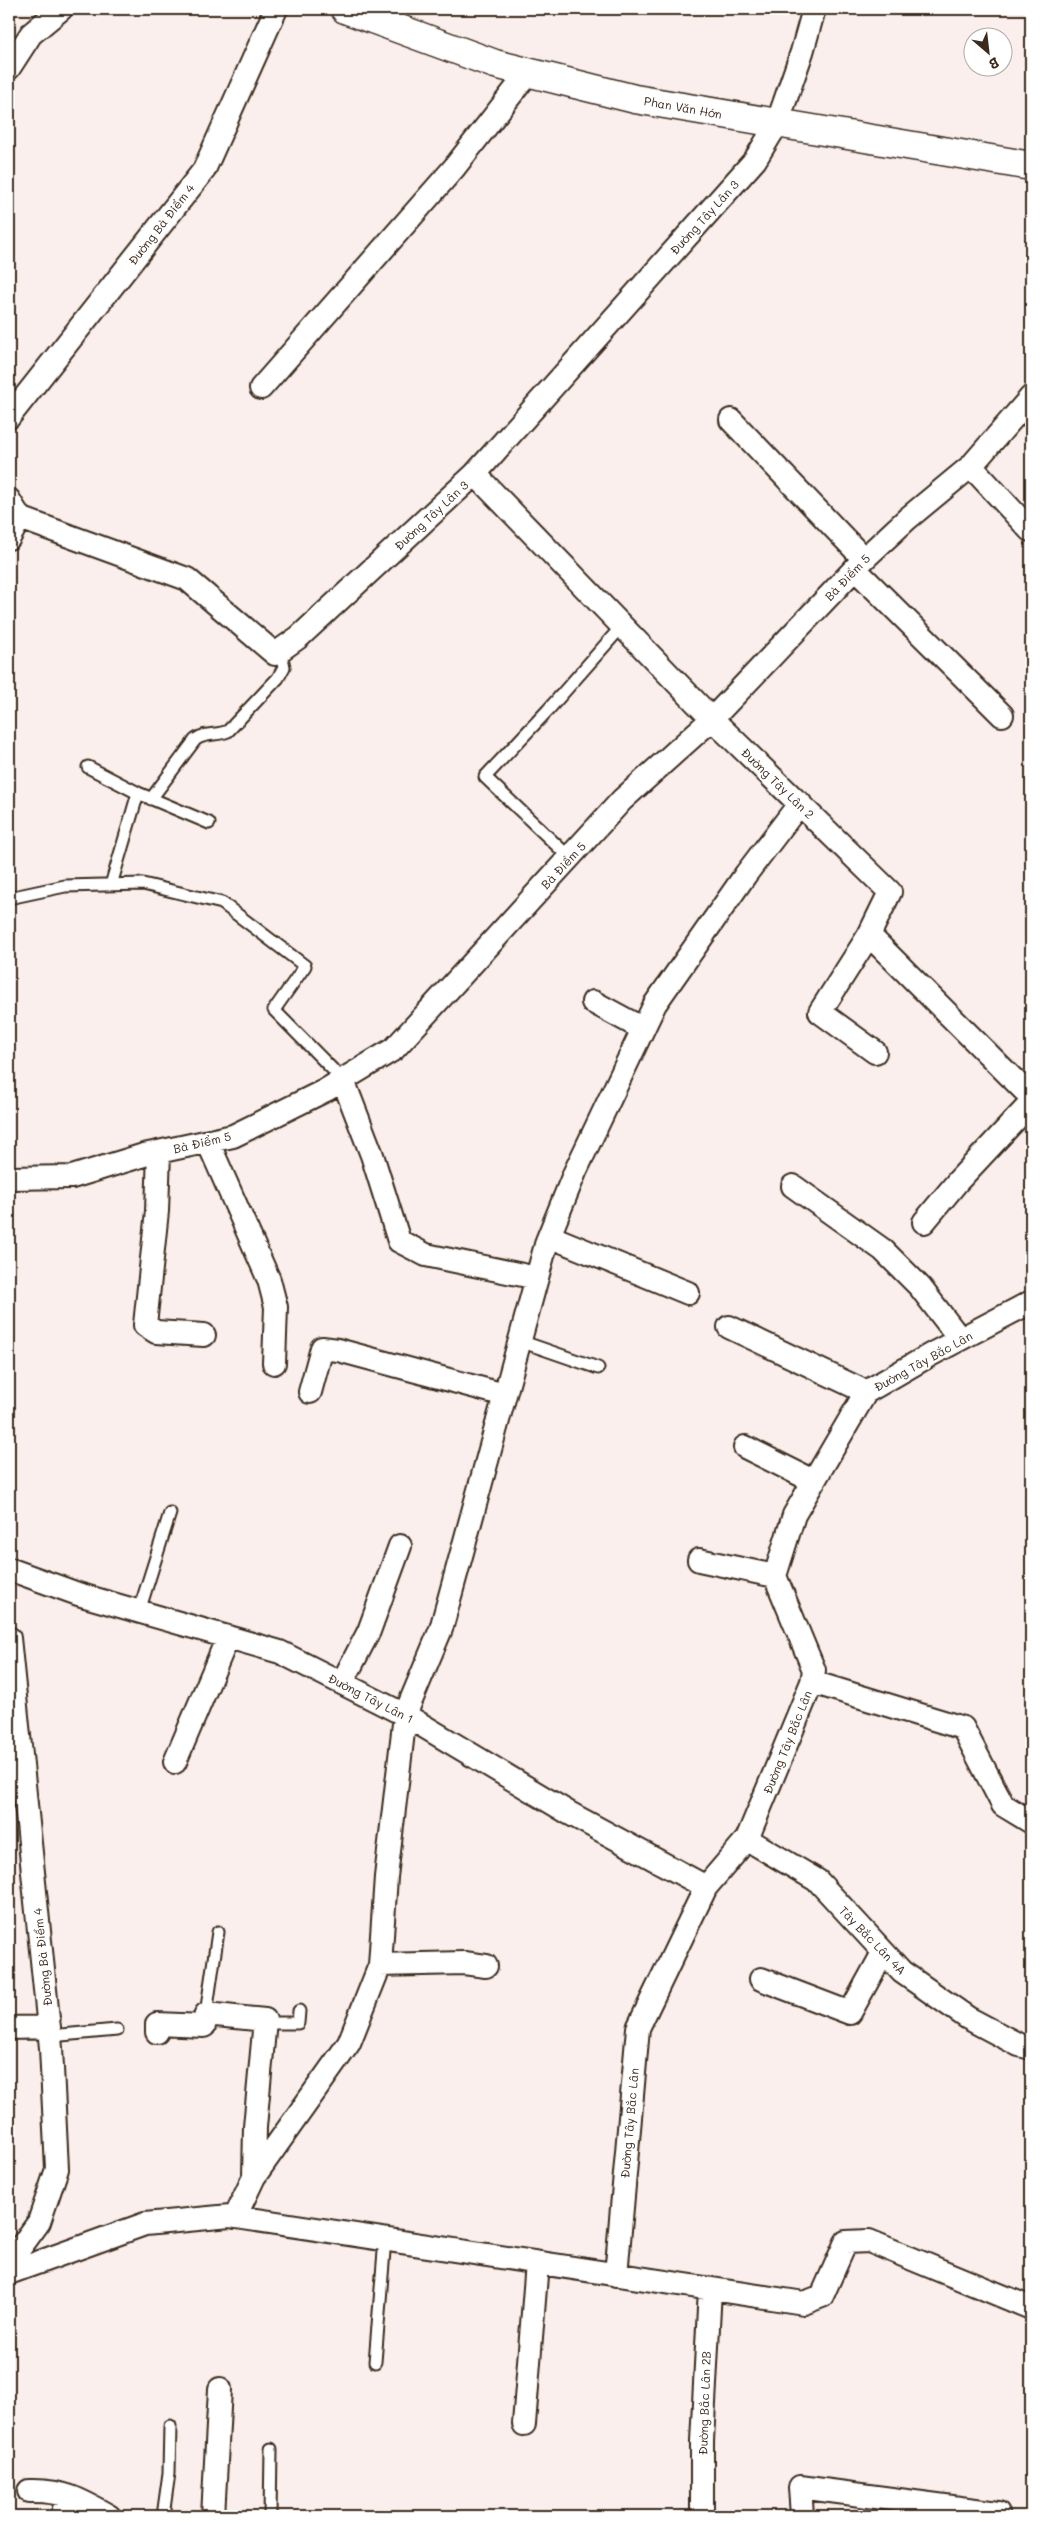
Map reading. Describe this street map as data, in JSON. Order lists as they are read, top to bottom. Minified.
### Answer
{"streets":{"main road":["Phan Văn Hớn"],"street":["Đường Tây Lân 3","Đường Bà Điểm 4","Bà Điểm 5","Đường Tây Lân 2","Đường Tây Bắc Lân","Đường Tây Lân 1","Tây Bắc Lân 4A","Đường Bắc Lân 2B"]},"crossings":[["Phan Văn Hớn","Đường Tây Lân 3"],["Đường Tây Lân 3","Đường Tây Lân 2"],["Bà Điểm 5","Đường Tây Lân 2"],["Đường Tây Bắc Lân","Đường Tây Lân 1"],["Đường Tây Bắc Lân","Tây Bắc Lân 4A"]],"north":"bottom right"}
